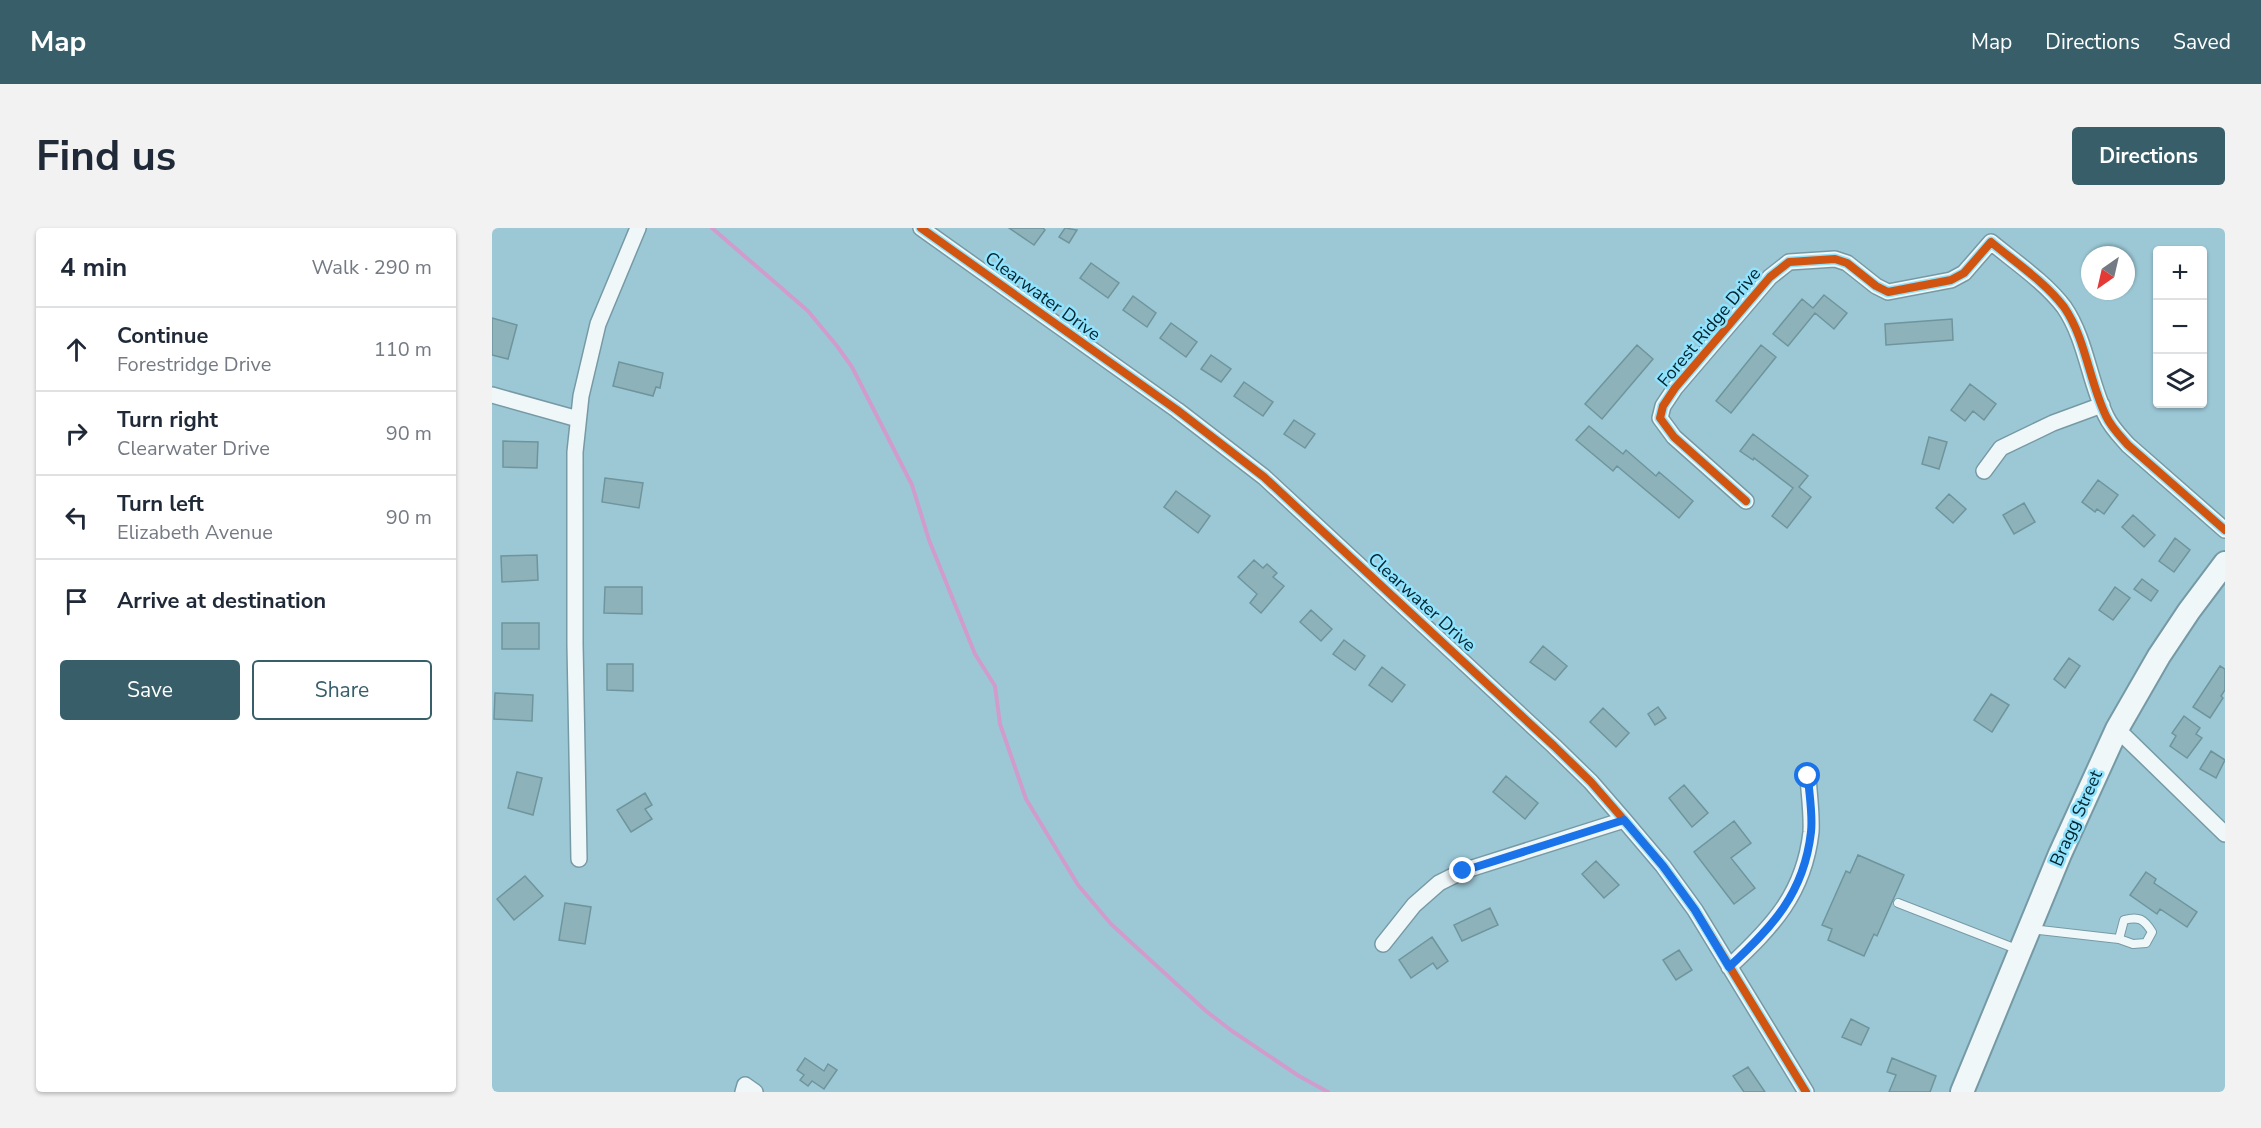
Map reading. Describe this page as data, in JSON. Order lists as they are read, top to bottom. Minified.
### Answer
{"streets":{"street":["Clearwater Drive","Forest Ridge Drive","Bragg Street"]},"north":"bottom left","page":{"header":"Map","nav":["Map","Directions","Saved"],"buttons":["Directions",["Save","Share"]],"title":"Find us","heading":["4 min","Walk · 290 m"],"map_buttons":["+","−"],"list":[["Continue","Forestridge Drive","110 m"],["Turn right","Clearwater Drive","90 m"],["Turn left","Elizabeth Avenue","90 m"],"Arrive at destination"]}}
